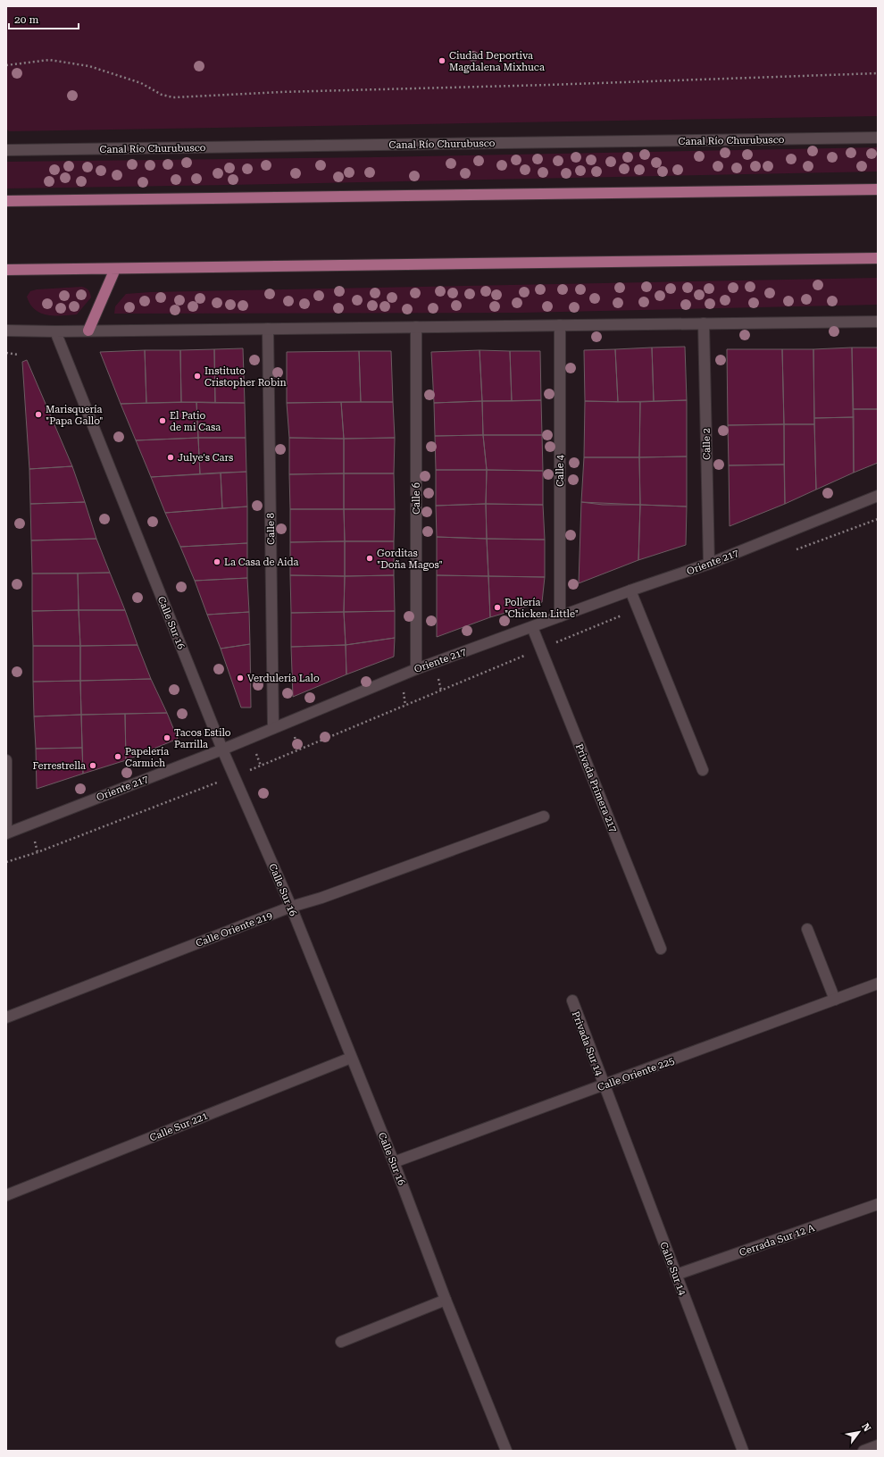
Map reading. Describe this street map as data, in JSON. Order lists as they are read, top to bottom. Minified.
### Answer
{"streets":{"street":["Canal Río Churubusco","Calle 2","Calle 4","Calle 6","Calle 8","Oriente 217","Calle Sur 16","Privada Primera 217","Calle Oriente 219","Privada Sur 14","Calle Oriente 225","Calle Sur 221","Cerrada Sur 12 A","Calle Sur 14"]},"crossings":[["Calle 2","Oriente 217"],["Calle 4","Oriente 217"],["Calle 6","Oriente 217"],["Calle 8","Oriente 217"],["Oriente 217","Calle Sur 16"],["Oriente 217","Privada Primera 217"],["Calle Sur 16","Calle Oriente 219"],["Calle Sur 16","Calle Oriente 225"],["Calle Sur 16","Calle Sur 221"],["Privada Sur 14","Calle Oriente 225"],["Privada Sur 14","Calle Sur 14"],["Calle Oriente 225","Calle Sur 14"],["Cerrada Sur 12 A","Calle Sur 14"]],"places":["Ciudad Deportiva Magdalena Mixhuca","Instituto Cristopher Robin","Marisquería \"Papa Gallo\"","El Patio de mi Casa","Julye's Cars","Gorditas \"Doña Magos\"","La Casa de Aida","Pollería \"Chicken Little\"","Verdulería Lalo","Tacos Estilo Parrilla","Papelería Carmich","Ferrestrella"],"scale_bar":"20 m","north":"top right"}
